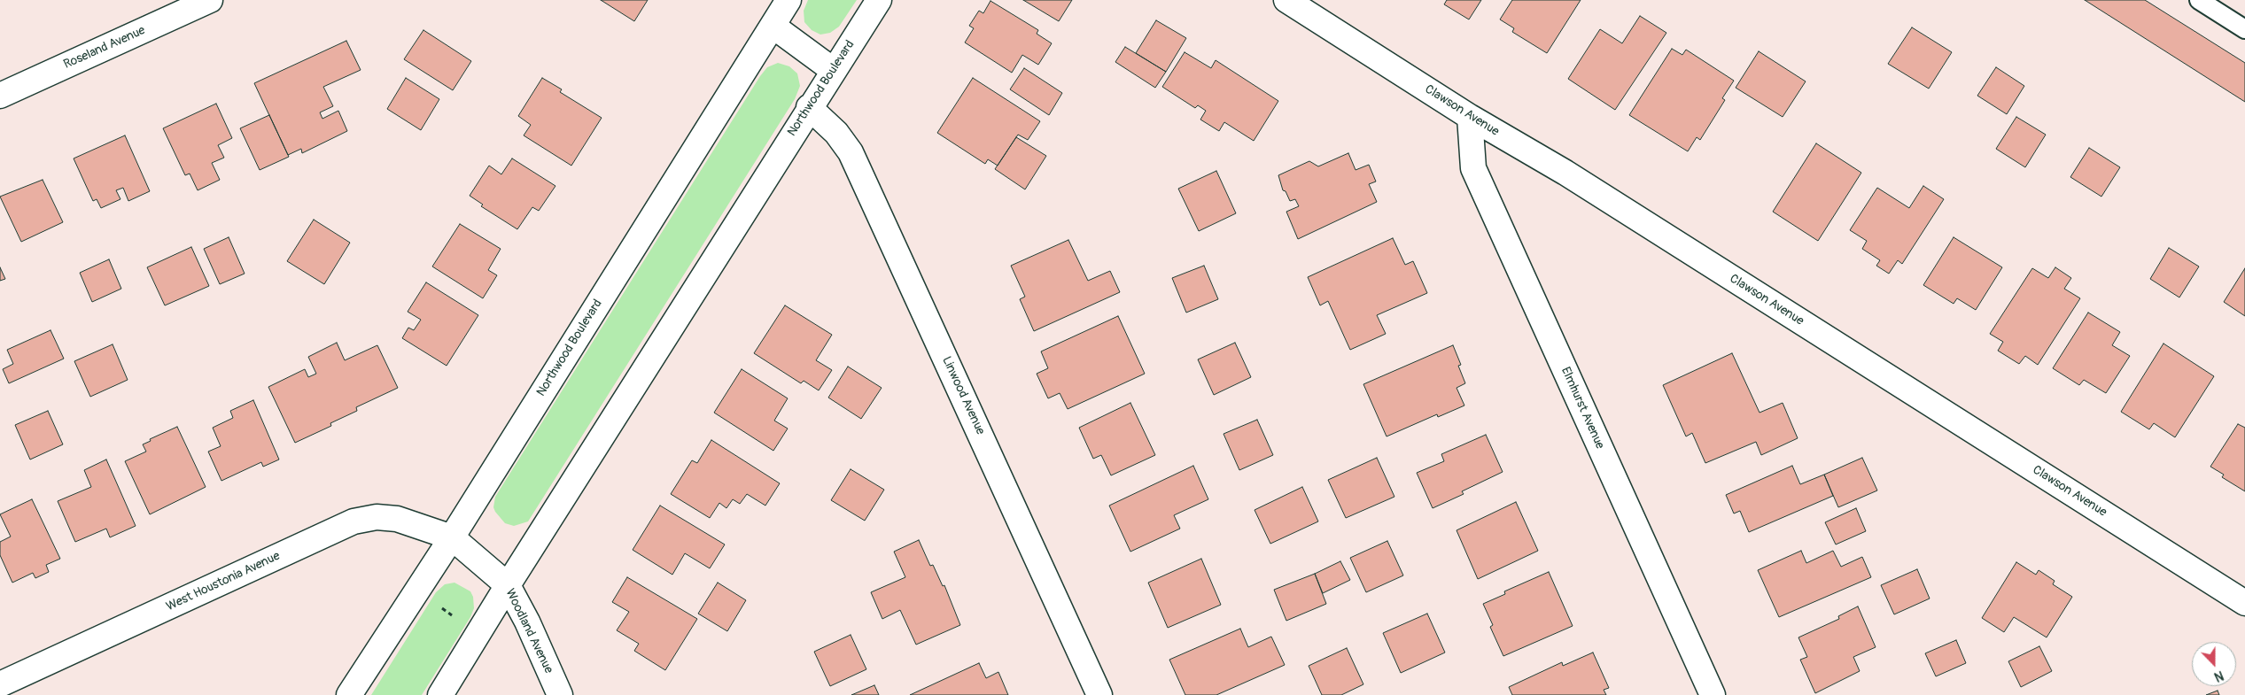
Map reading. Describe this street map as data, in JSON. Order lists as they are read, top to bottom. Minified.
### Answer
{"streets":{"street":["Roseland Avenue","Northwood Boulevard","Clawson Avenue","Linwood Avenue","Elmhurst Avenue","West Houstonia Avenue","Woodland Avenue"]},"crossings":[["Northwood Boulevard","Linwood Avenue"],["Northwood Boulevard","West Houstonia Avenue"],["Northwood Boulevard","Woodland Avenue"],["Clawson Avenue","Elmhurst Avenue"],["West Houstonia Avenue","Woodland Avenue"]],"north":"bottom"}
